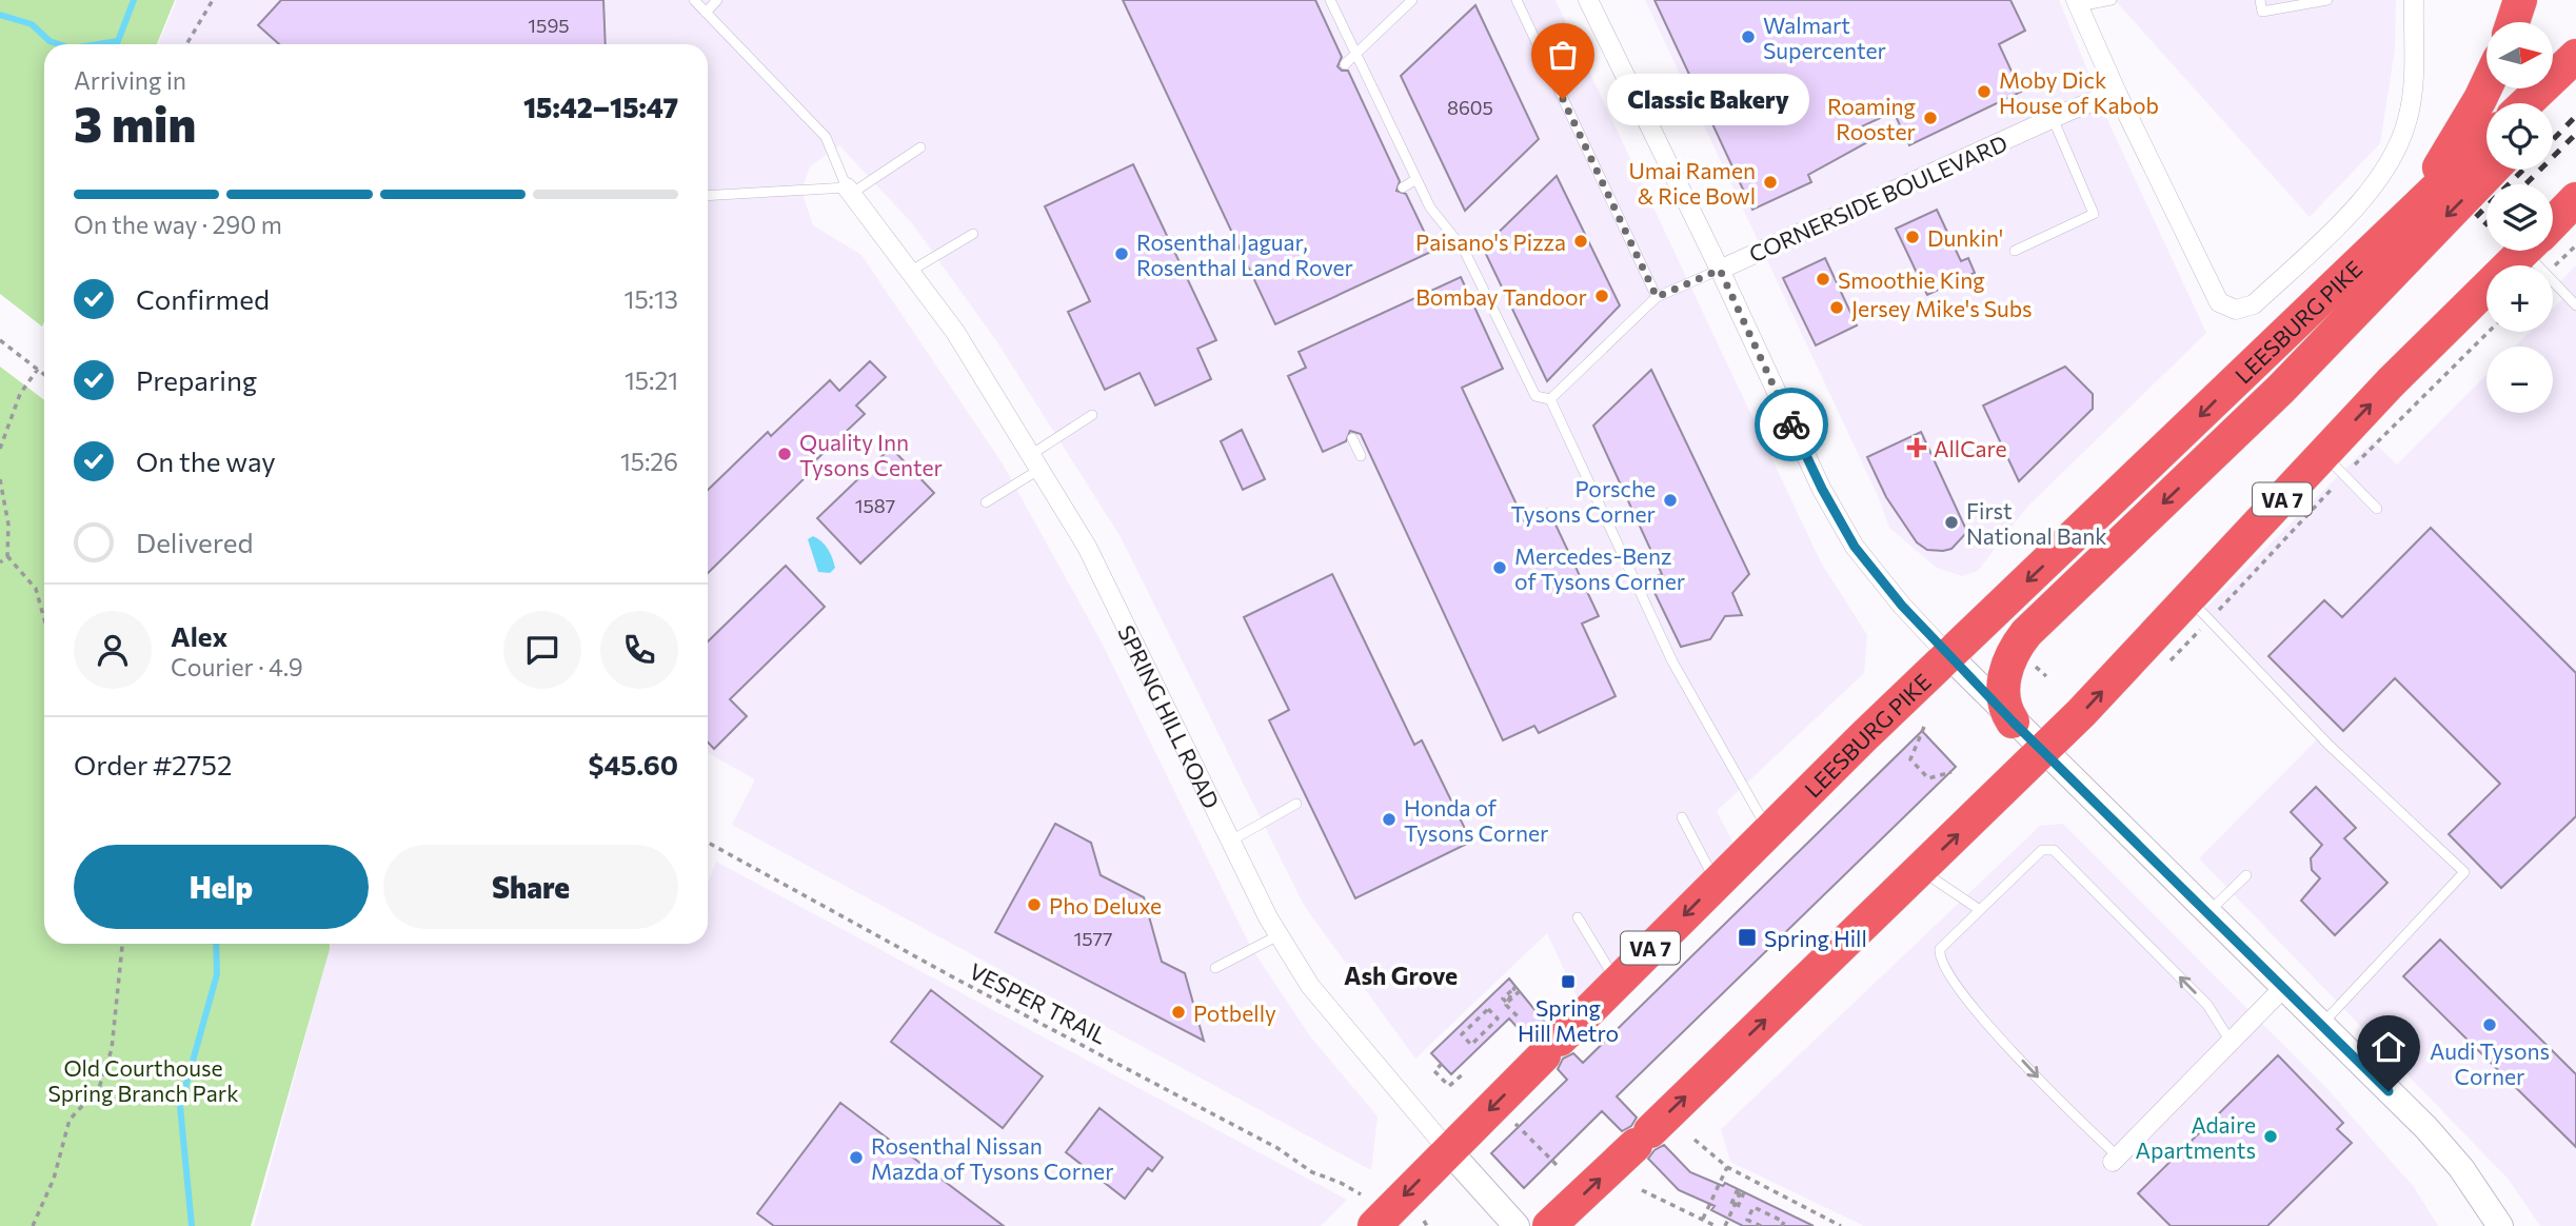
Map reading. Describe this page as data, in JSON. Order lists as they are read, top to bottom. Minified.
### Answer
{"streets":{"highway":["LEESBURG PIKE","VA 7"],"street":["CORNERSIDE BOULEVARD","SPRING HILL ROAD"],"path":["VESPER TRAIL"]},"crossings":[["LEESBURG PIKE","SPRING HILL ROAD"]],"districts":["Ash Grove"],"parks":["Old Courthouse Spring Branch Park"],"places":{"other":["Walmart Supercenter","Moby Dick House of Kabob","Classic Bakery","Roaming Rooster","Umai Ramen & Rice Bowl","Dunkin'","Paisano's Pizza","Rosenthal Jaguar, Rosenthal Land Rover","Smoothie King","Bombay Tandoor","Jersey Mike's Subs","Quality Inn Tysons Center","Porsche Tysons Corner","First National Bank","Mercedes-Benz of Tysons Corner","Honda of Tysons Corner","Pho Deluxe","Potbelly","Audi Tysons Corner","Adaire Apartments","Rosenthal Nissan Mazda of Tysons Corner"],"health":["AllCare"],"transit":["Spring Hill","Spring Hill Metro"]},"house_numbers":["1595","8605","1587","1577"],"north":"right","page":{"map_buttons":["+","−"],"heading":["3 min","Arriving in","15:42–15:47"],"panel":["Alex","Courier · 4.9","Order #2752","$45.60"],"bubble":"Classic Bakery","bar":"On the way · 290 m","list":[["Confirmed","15:13"],["Preparing","15:21"],["On the way","15:26"],"Delivered"],"buttons":["Help","Share"]}}
